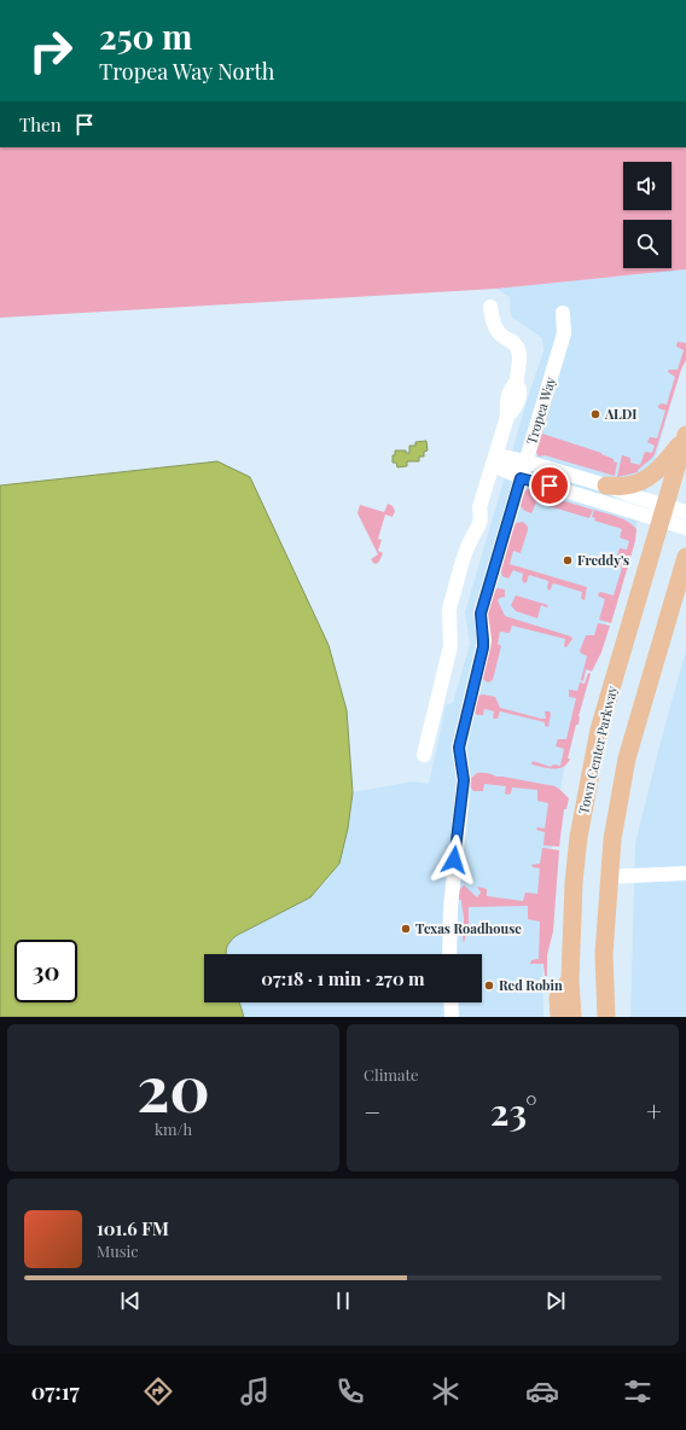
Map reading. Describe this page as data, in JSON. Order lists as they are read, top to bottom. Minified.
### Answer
{"streets":{"main road":["Town Center Parkway"],"street":["Tropea Way"]},"places":["ALDI","Freddy's","Texas Roadhouse","Red Robin"],"page":{"turn":["250 m","Tropea Way North"],"then":"Then","limit":"30","trip":"07:18 · 1 min · 270 m","tile":[["20","km/h"],"Climate"],"heat":["−","23°","+"],"song":["101.6 FM","Music"],"tabs":"07:17"}}
